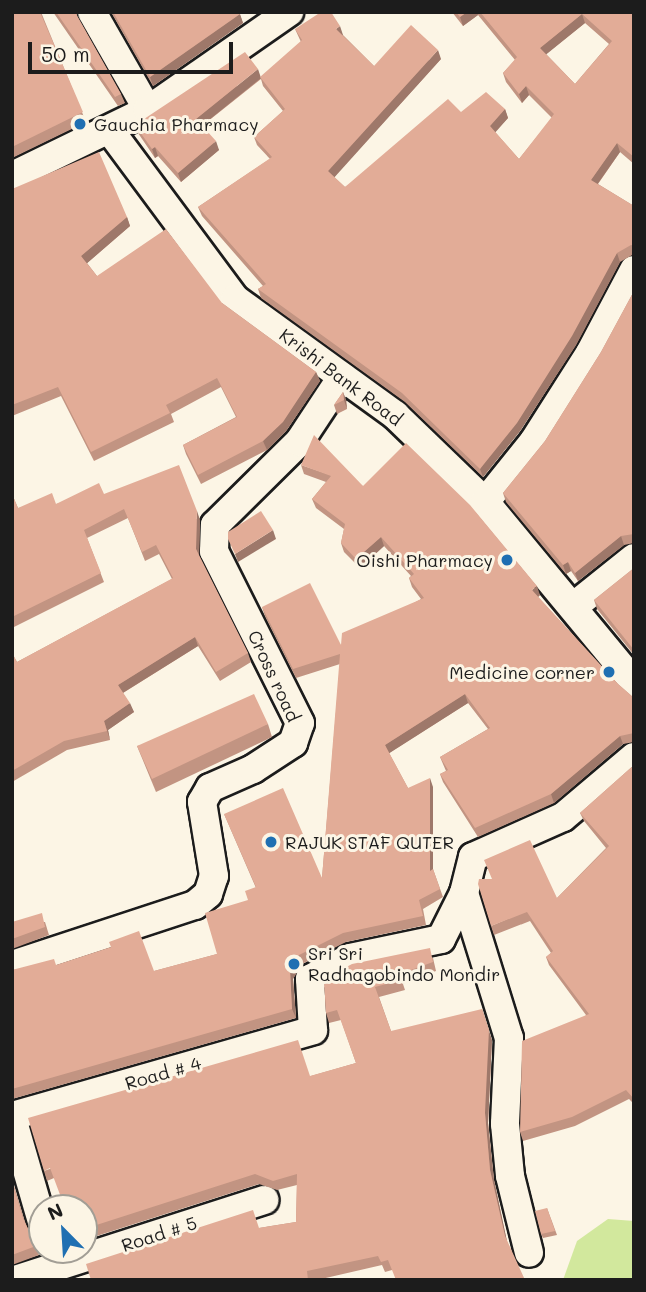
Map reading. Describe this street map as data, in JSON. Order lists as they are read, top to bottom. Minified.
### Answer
{"streets":{"street":["Krishi Bank Road","Cross road","Road # 4","Road # 5"]},"crossings":[["Krishi Bank Road","Cross road"]],"places":["Gauchia Pharmacy","Oishi Pharmacy","Medicine corner","RAJUK STAF QUTER","Sri Sri Radhagobindo Mondir"],"scale_bar":"50 m","north":"top left"}
